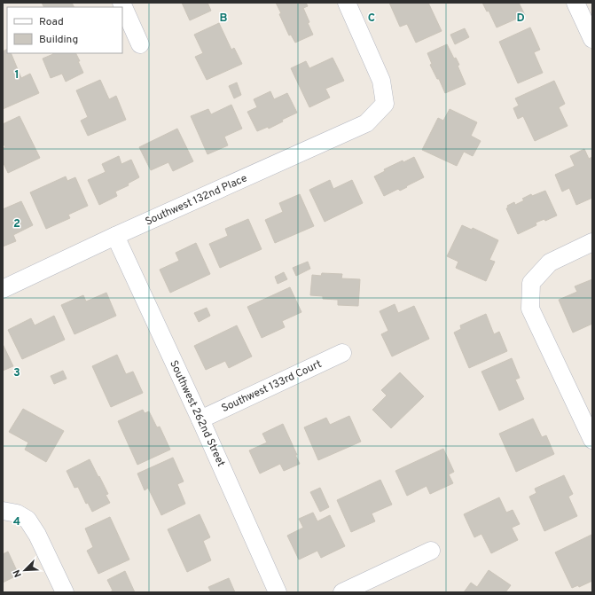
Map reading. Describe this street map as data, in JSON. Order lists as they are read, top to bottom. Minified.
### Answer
{"streets":{"street":["Southwest 132nd Place","Southwest 133rd Court","Southwest 262nd Street"]},"crossings":[["Southwest 132nd Place","Southwest 262nd Street"],["Southwest 133rd Court","Southwest 262nd Street"]],"legend":["Road","Building"],"north":"bottom left","grid":{"columns":["B","C","D"],"rows":["1","2","3","4"]}}
